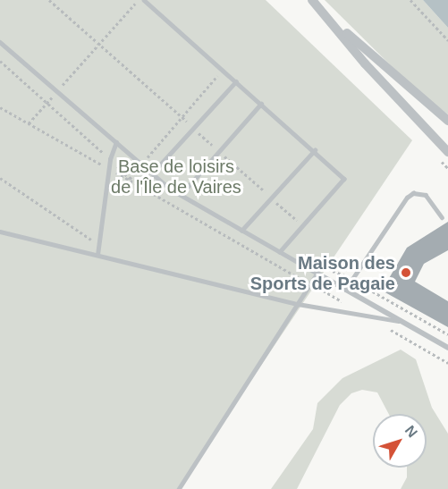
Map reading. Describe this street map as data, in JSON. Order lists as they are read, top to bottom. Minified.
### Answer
{"parks":["Base de loisirs de l'Île de Vaires"],"places":["Maison des Sports de Pagaie"],"north":"top right"}
